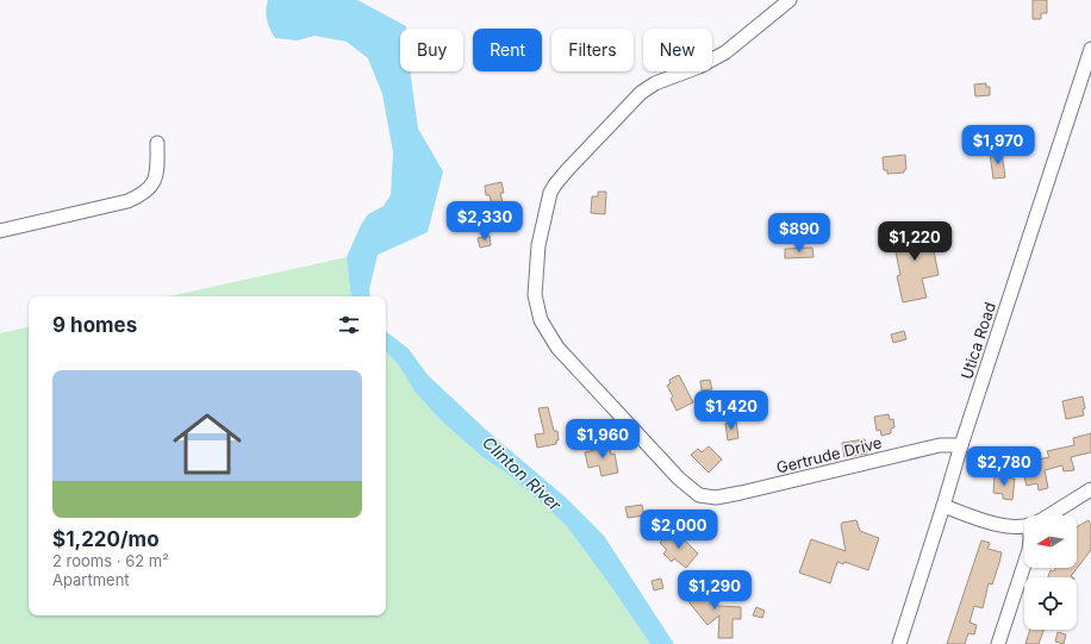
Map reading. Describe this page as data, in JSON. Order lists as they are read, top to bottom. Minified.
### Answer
{"streets":{"street":["Utica Road","Gertrude Drive"]},"crossings":[["Utica Road","Gertrude Drive"]],"water":["Clinton River"],"north":"left","page":{"chip":["Buy","Rent","Filters","New"],"price":["$1,970","$2,330","$890","$1,220","$1,420","$1,960","$2,780","$2,000","$1,290"],"heading":"9 homes","list":[{"name":"$1,220/mo","note":"2 rooms · 62 m² · Apartment"}]}}
